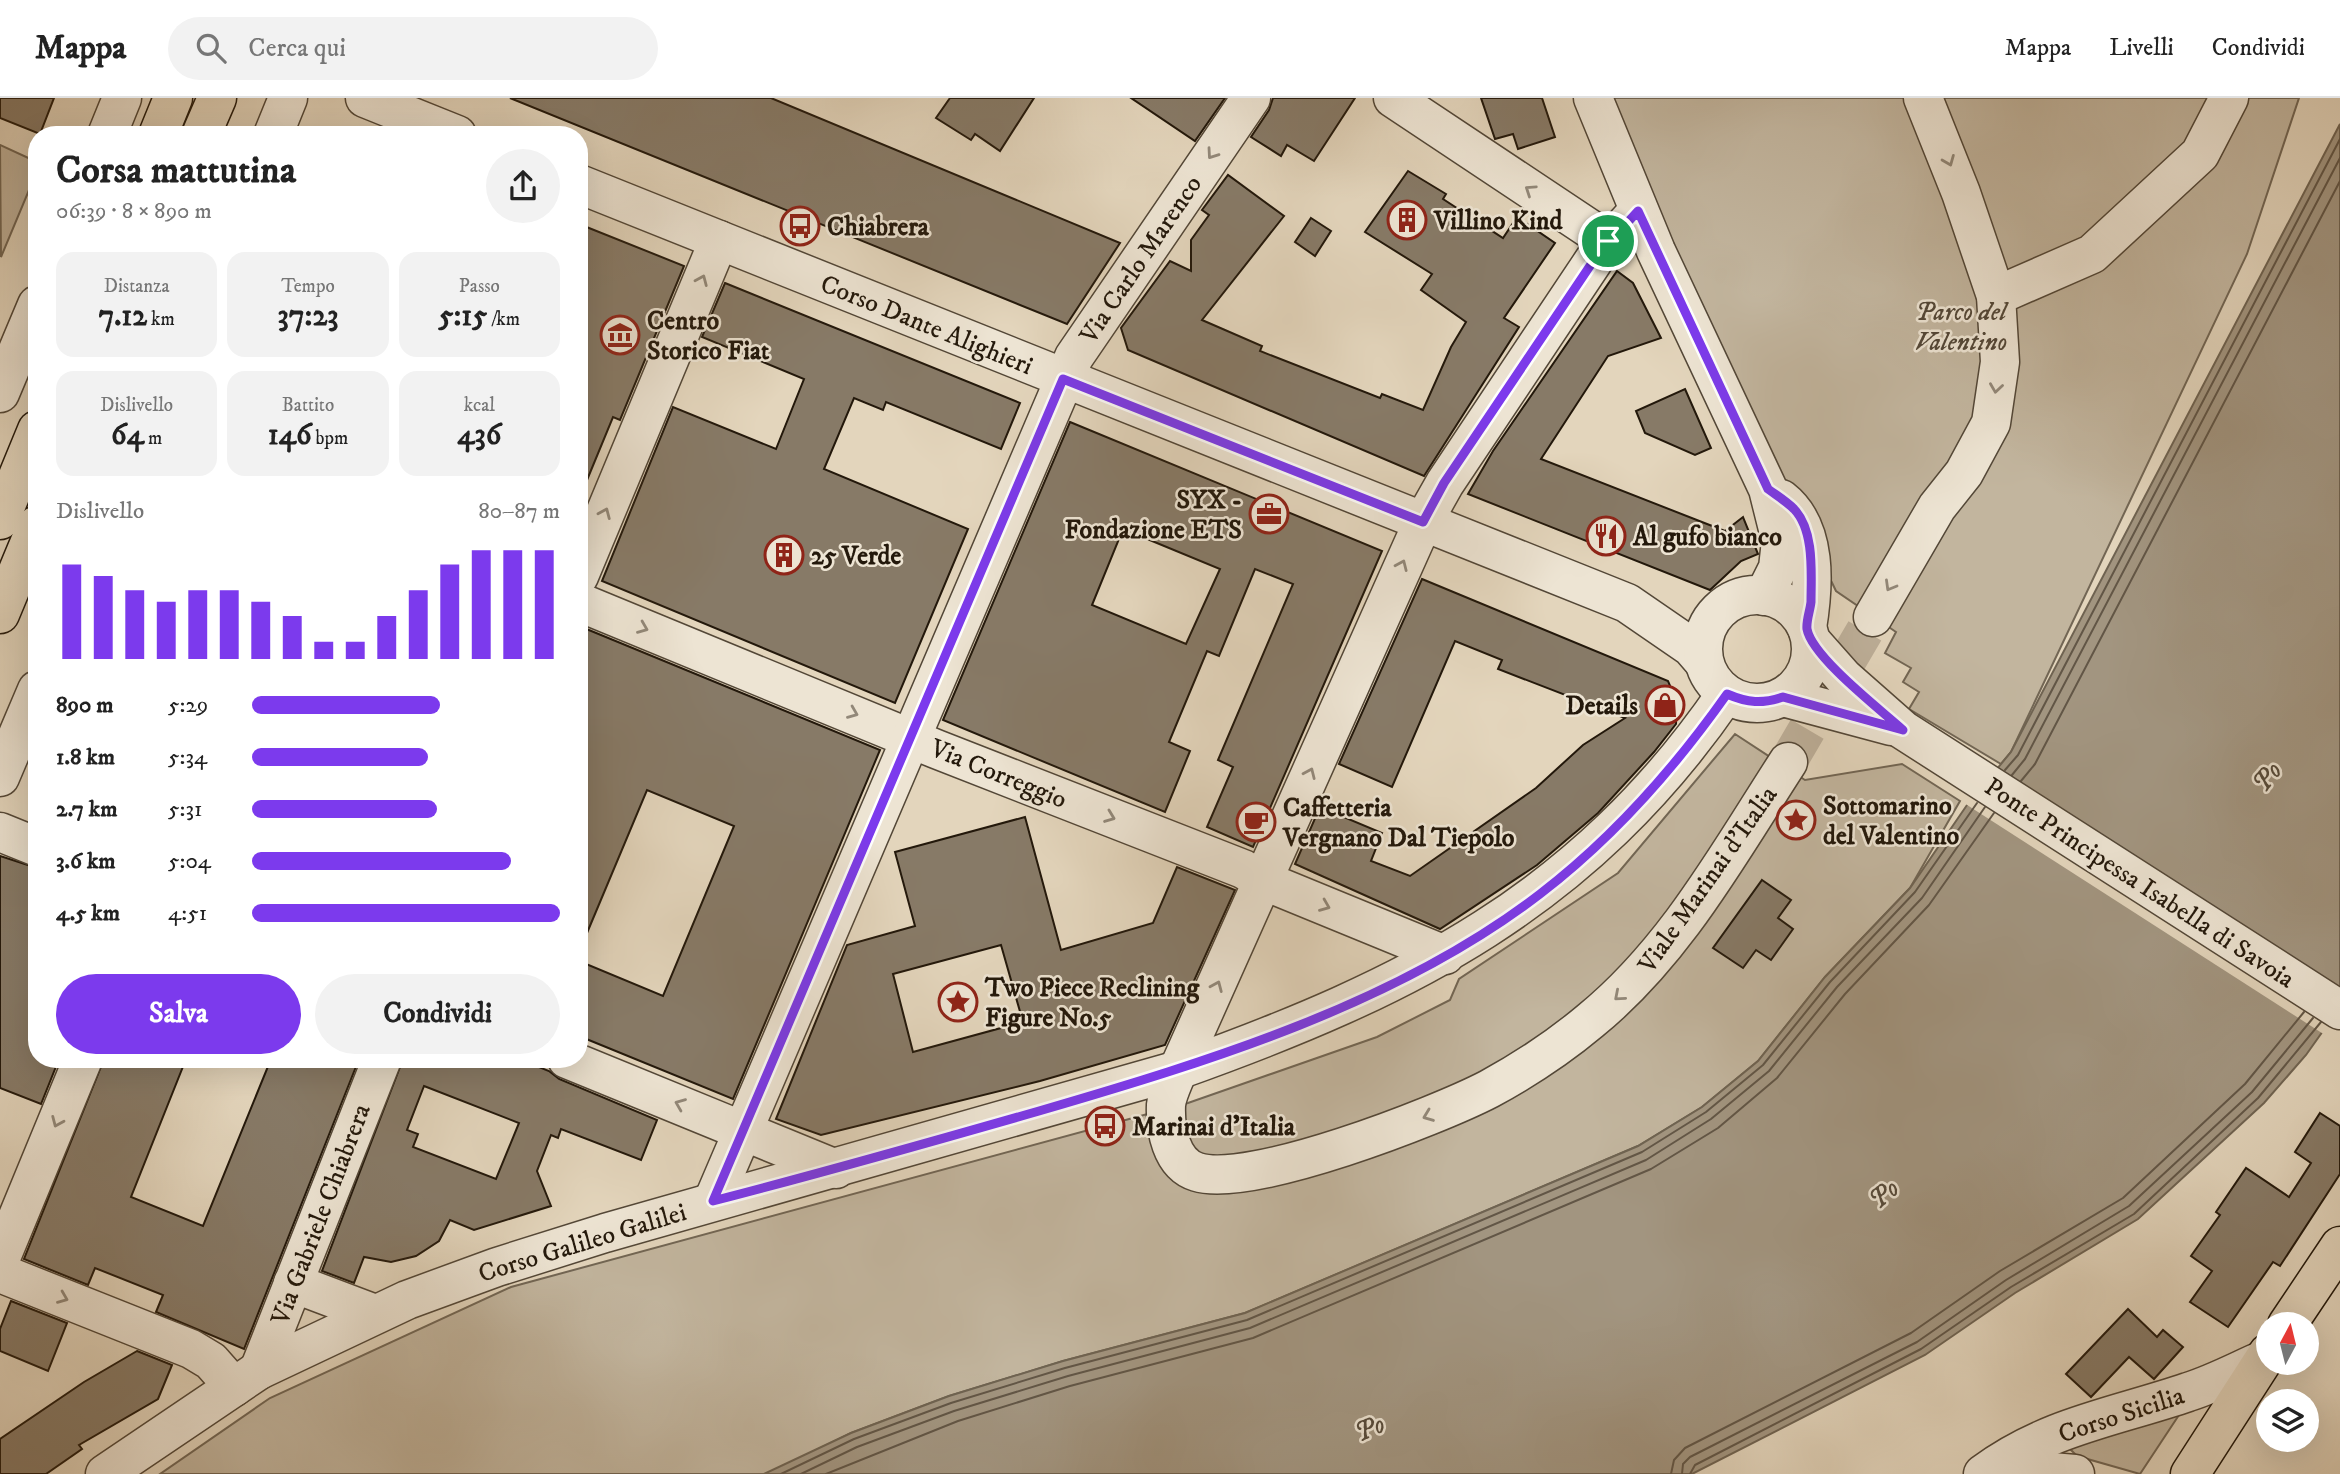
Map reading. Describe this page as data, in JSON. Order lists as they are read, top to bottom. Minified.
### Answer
{"streets":{"street":["Via Carlo Marenco","Corso Dante Alighieri","Via Correggio","Viale Marinai d'Italia","Ponte Principessa Isabella di Savoia","Via Gabriele Chiabrera","Corso Galileo Galilei","Corso Sicilia"]},"crossings":[["Via Carlo Marenco","Corso Dante Alighieri"],["Via Carlo Marenco","Via Correggio"],["Via Carlo Marenco","Corso Galileo Galilei"],["Corso Dante Alighieri","Viale Marinai d'Italia"],["Corso Dante Alighieri","Corso Galileo Galilei"],["Via Correggio","Viale Marinai d'Italia"],["Viale Marinai d'Italia","Corso Galileo Galilei"],["Via Gabriele Chiabrera","Corso Galileo Galilei"]],"one_way":["Via Correggio"],"water":["Po"],"parks":["Parco del Valentino"],"places":{"building":["Villino Kind","25 Verde"],"bus stop":["Chiabrera","Marinai d'Italia"],"museum":["Centro Storico Fiat"],"office":["SYX - Fondazione ETS"],"restaurant":["Al gufo bianco"],"shop":["Details"],"place":["Sottomarino del Valentino","Two Piece Reclining Figure No.5"],"cafe":["Caffetteria Vergnano Dal Tiepolo"]},"north":"top","page":{"header":"Mappa","search":"Cerca qui","nav":["Mappa","Livelli","Condividi"],"heading":["Corsa mattutina","06:39 · 8 × 890 m"],"stats":[["Distanza","7.12 km"],["Tempo","37:23"],["Passo","5:15 /km"],["Dislivello","64 m"],["Battito","146 bpm"],["kcal","436"]],"chart":["Dislivello","80–87 m"],"list":[{"name":"890 m","note":"5:29"},{"name":"1.8 km","note":"5:34"},{"name":"2.7 km","note":"5:31"},{"name":"3.6 km","note":"5:04"},{"name":"4.5 km","note":"4:51"}],"buttons":["Salva","Condividi"]}}
